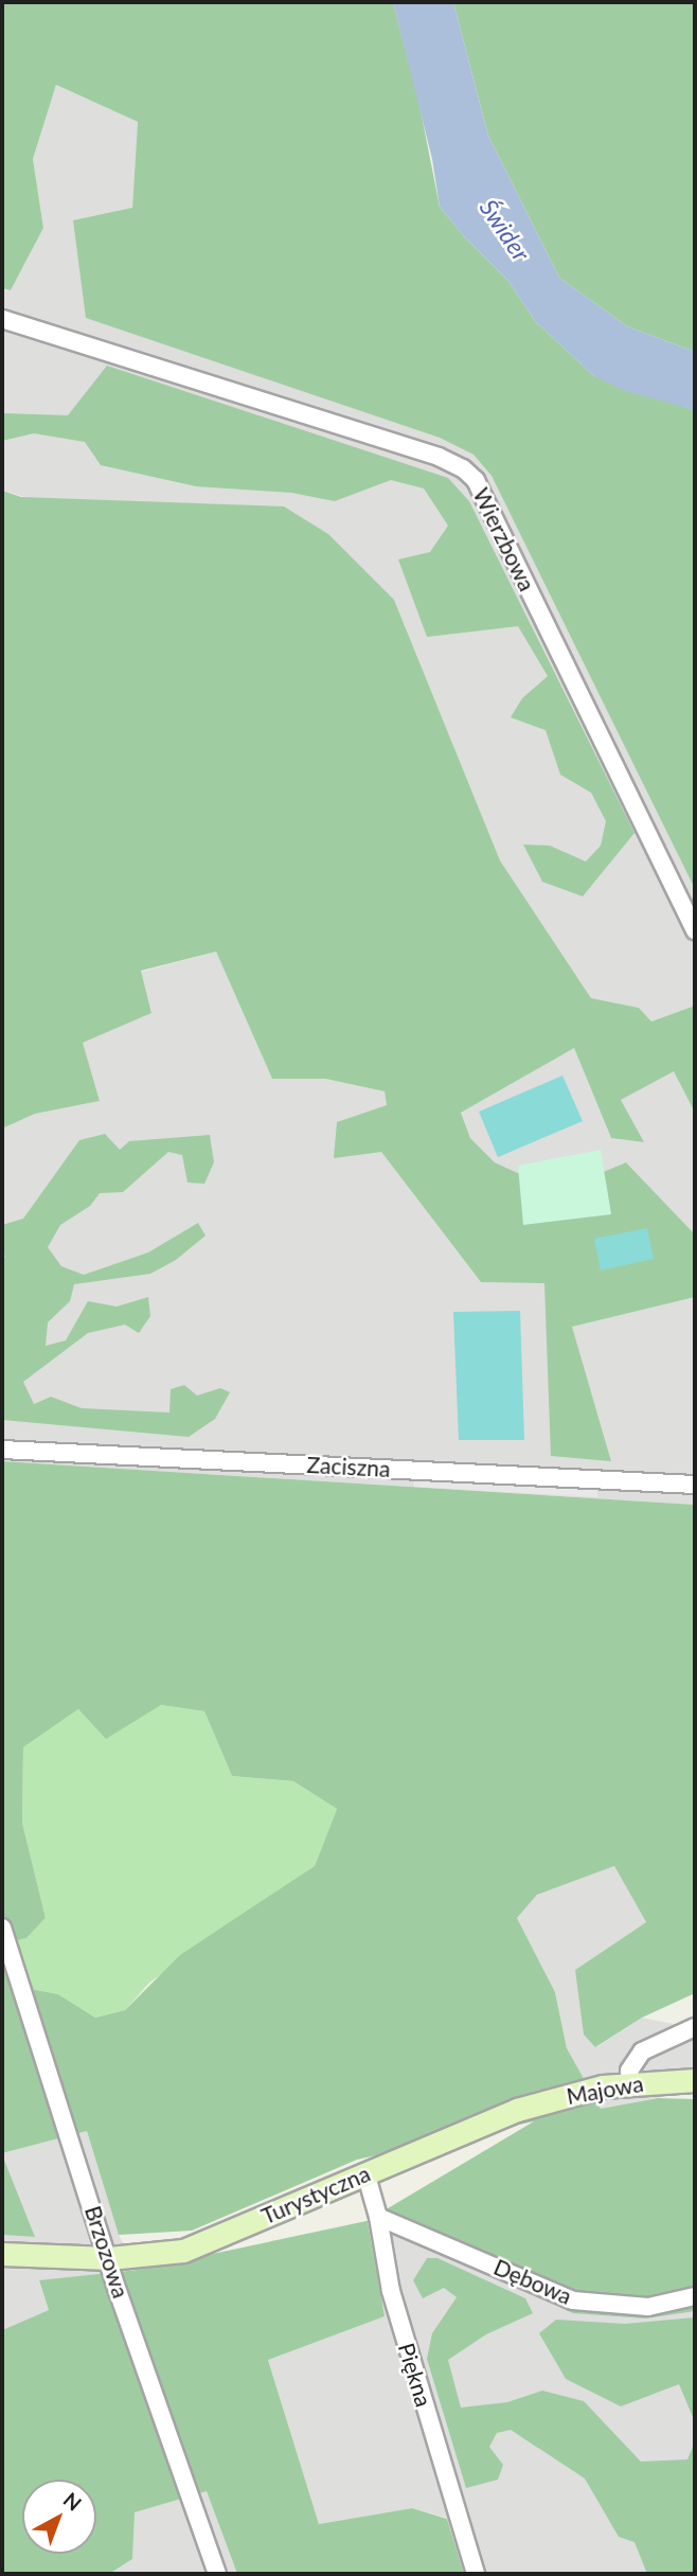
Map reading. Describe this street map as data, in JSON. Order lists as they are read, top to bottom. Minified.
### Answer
{"streets":{"street":["Wierzbowa","Zaciszna","Majowa","Turystyczna","Brzozowa","Dębowa","Piękna"]},"crossings":[["Majowa","Turystyczna"],["Turystyczna","Brzozowa"],["Turystyczna","Piękna"],["Dębowa","Piękna"]],"water":["Świder"],"north":"top right"}
